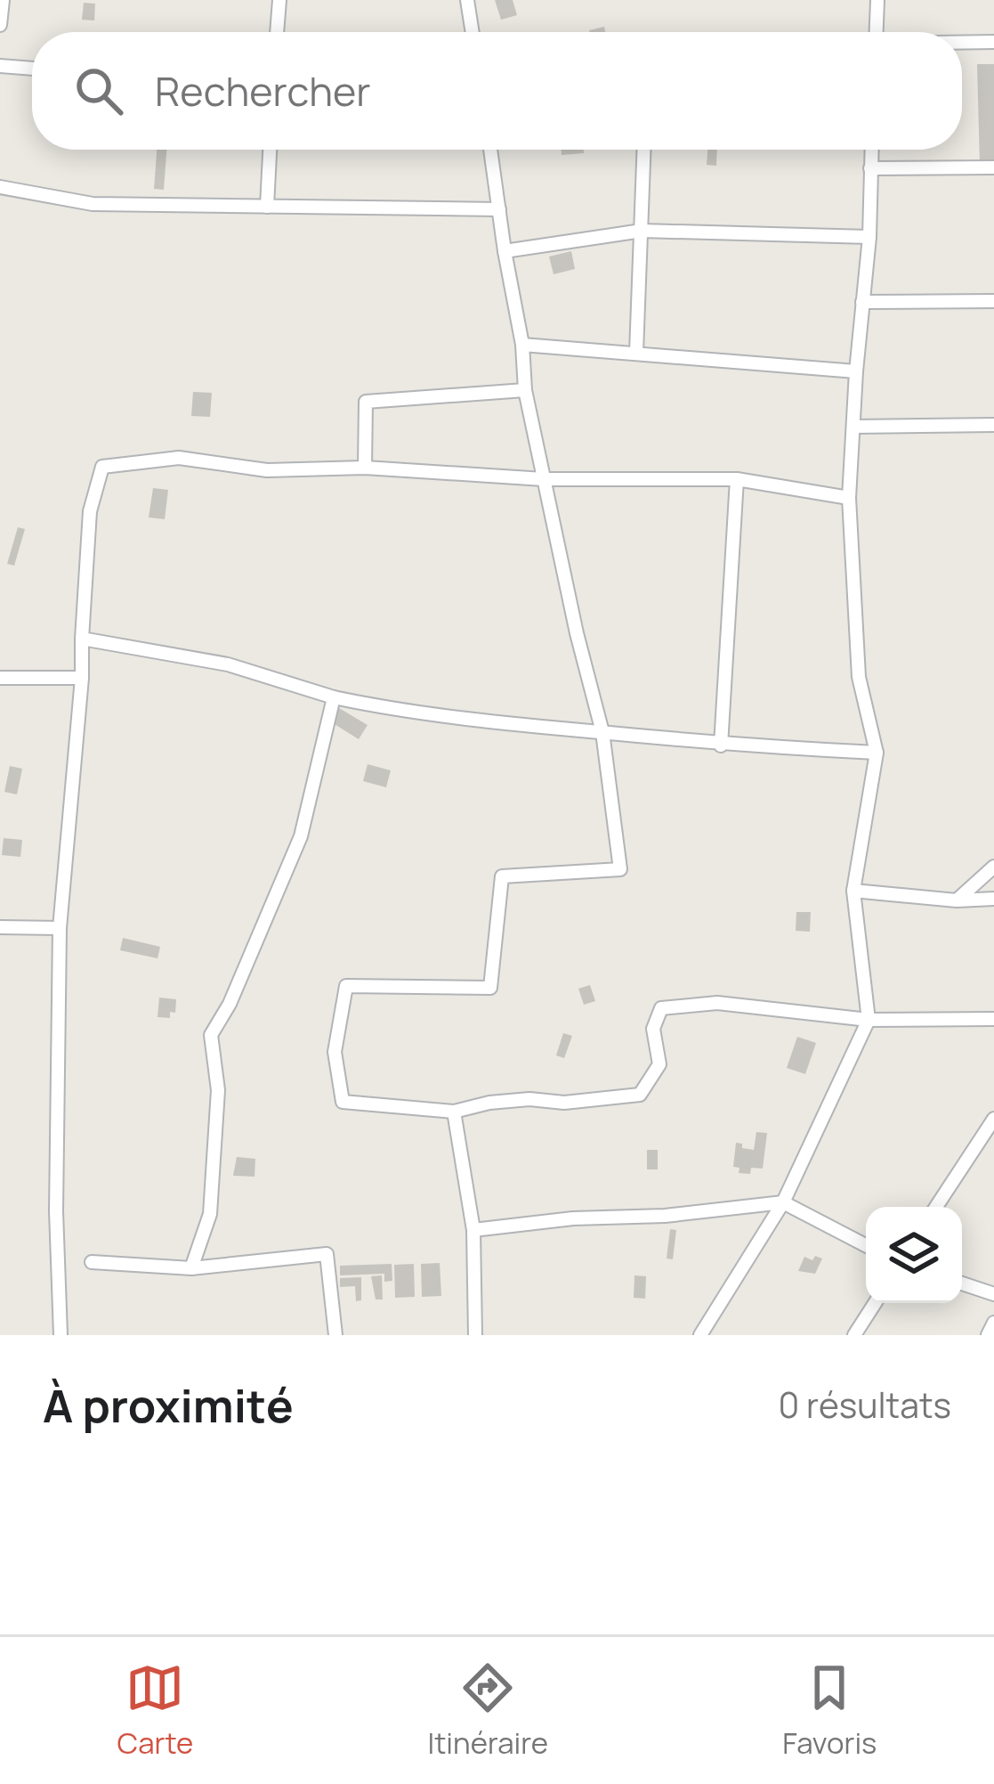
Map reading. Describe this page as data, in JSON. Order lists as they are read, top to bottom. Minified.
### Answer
{"page":{"search":"Rechercher","heading":["À proximité","0 résultats"],"nav":["Carte","Itinéraire","Favoris"]}}
